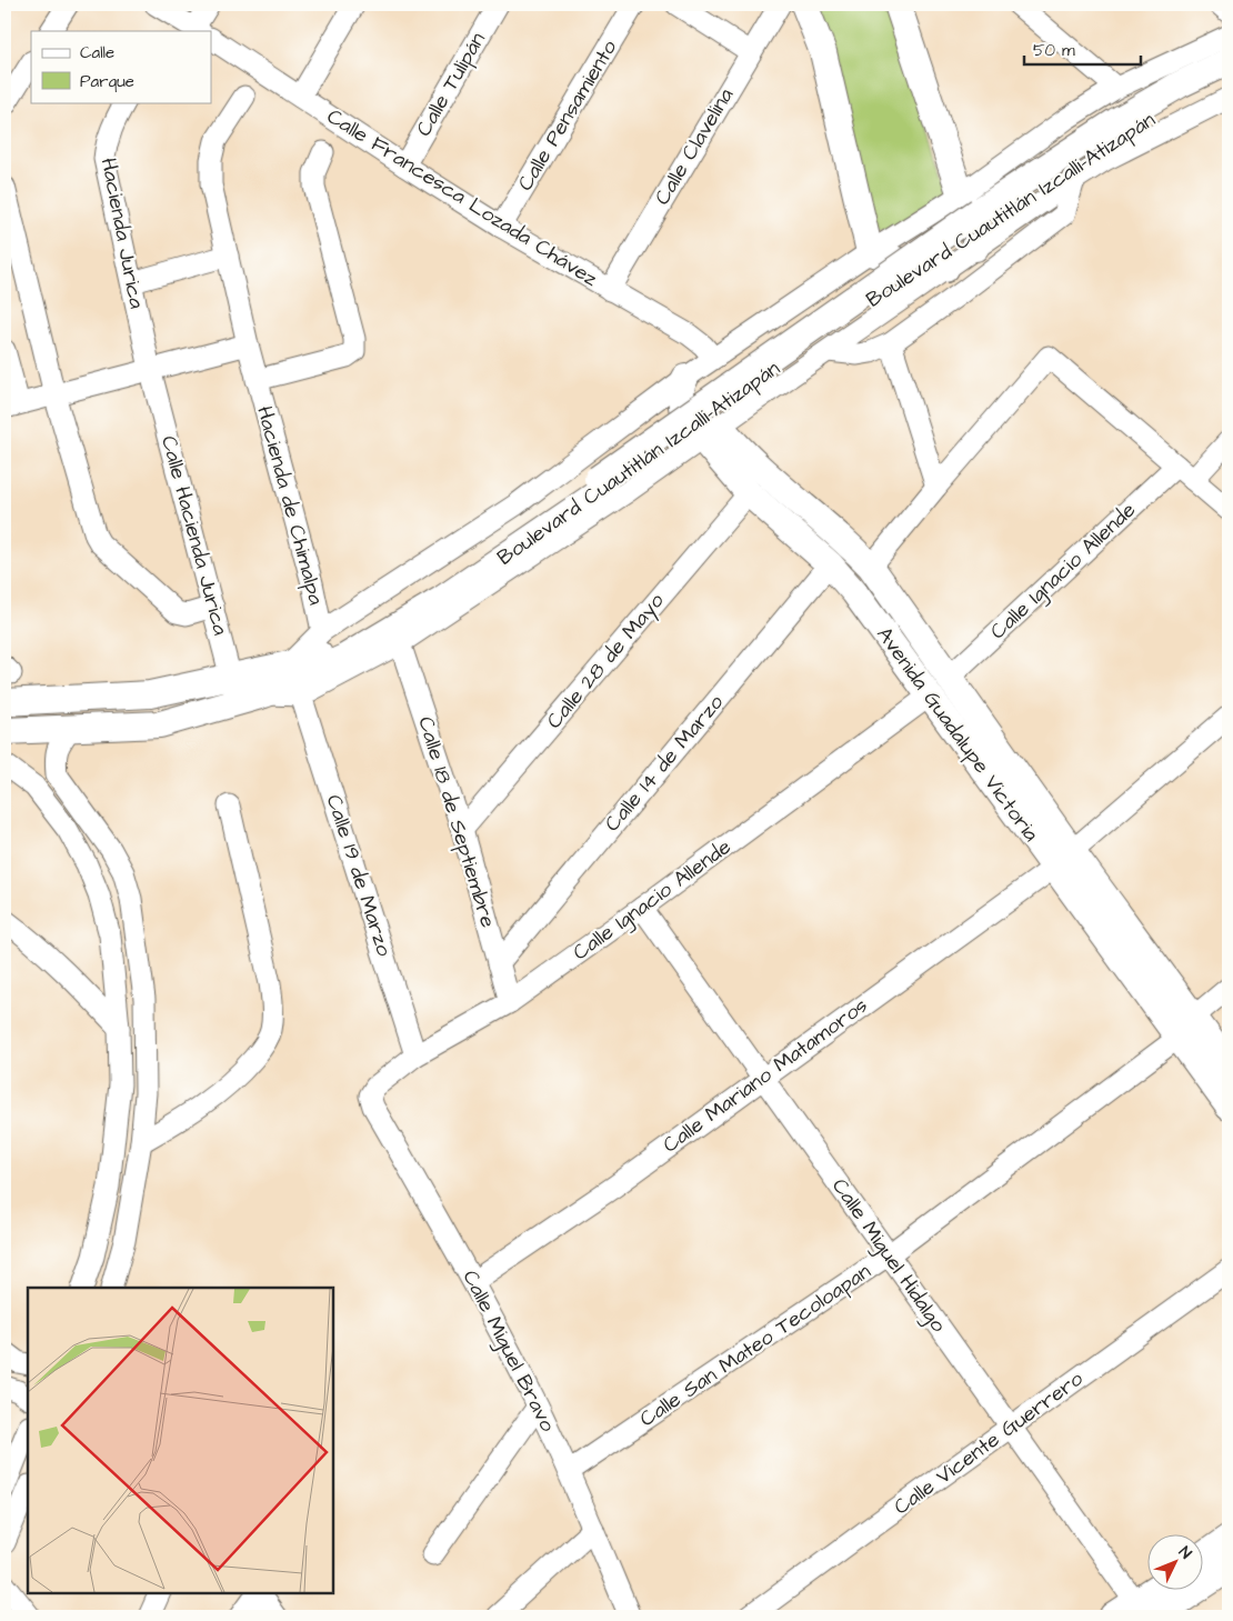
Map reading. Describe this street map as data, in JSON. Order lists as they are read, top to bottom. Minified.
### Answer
{"streets":{"main road":["Boulevard Cuautitlán Izcalli-Atizapán","Avenida Guadalupe Victoria"],"street":["Calle Tulipán","Calle Pensamiento","Calle Clavelina","Calle Francesca Lozada Chávez","Hacienda Jurica","Hacienda de Chimalpa","Calle Hacienda Jurica","Calle Ignacio Allende","Calle 28 de Mayo","Calle 14 de Marzo","Calle 18 de Septiembre","Calle 19 de Marzo","Calle Mariano Matamoros","Calle Miguel Hidalgo","Calle San Mateo Tecoloapan","Calle Miguel Bravo","Calle Vicente Guerrero"]},"crossings":[["Calle Tulipán","Calle Francesca Lozada Chávez"],["Calle Pensamiento","Calle Francesca Lozada Chávez"],["Calle Clavelina","Calle Francesca Lozada Chávez"],["Boulevard Cuautitlán Izcalli-Atizapán","Hacienda de Chimalpa"],["Boulevard Cuautitlán Izcalli-Atizapán","Calle Hacienda Jurica"],["Hacienda Jurica","Calle Hacienda Jurica"],["Calle Ignacio Allende","Avenida Guadalupe Victoria"],["Calle Ignacio Allende","Calle 18 de Septiembre"],["Calle Ignacio Allende","Calle 19 de Marzo"],["Calle Ignacio Allende","Calle Miguel Hidalgo"],["Calle Ignacio Allende","Calle Miguel Bravo"],["Calle 28 de Mayo","Avenida Guadalupe Victoria"],["Calle 28 de Mayo","Calle 18 de Septiembre"],["Avenida Guadalupe Victoria","Calle 14 de Marzo"],["Avenida Guadalupe Victoria","Calle Mariano Matamoros"],["Avenida Guadalupe Victoria","Calle San Mateo Tecoloapan"],["Calle 14 de Marzo","Calle 18 de Septiembre"],["Calle Mariano Matamoros","Calle Miguel Hidalgo"],["Calle Mariano Matamoros","Calle Miguel Bravo"],["Calle Miguel Hidalgo","Calle San Mateo Tecoloapan"],["Calle Miguel Hidalgo","Calle Vicente Guerrero"],["Calle San Mateo Tecoloapan","Calle Miguel Bravo"]],"legend":["Calle","Parque"],"scale_bar":"50 m","north":"top right"}
